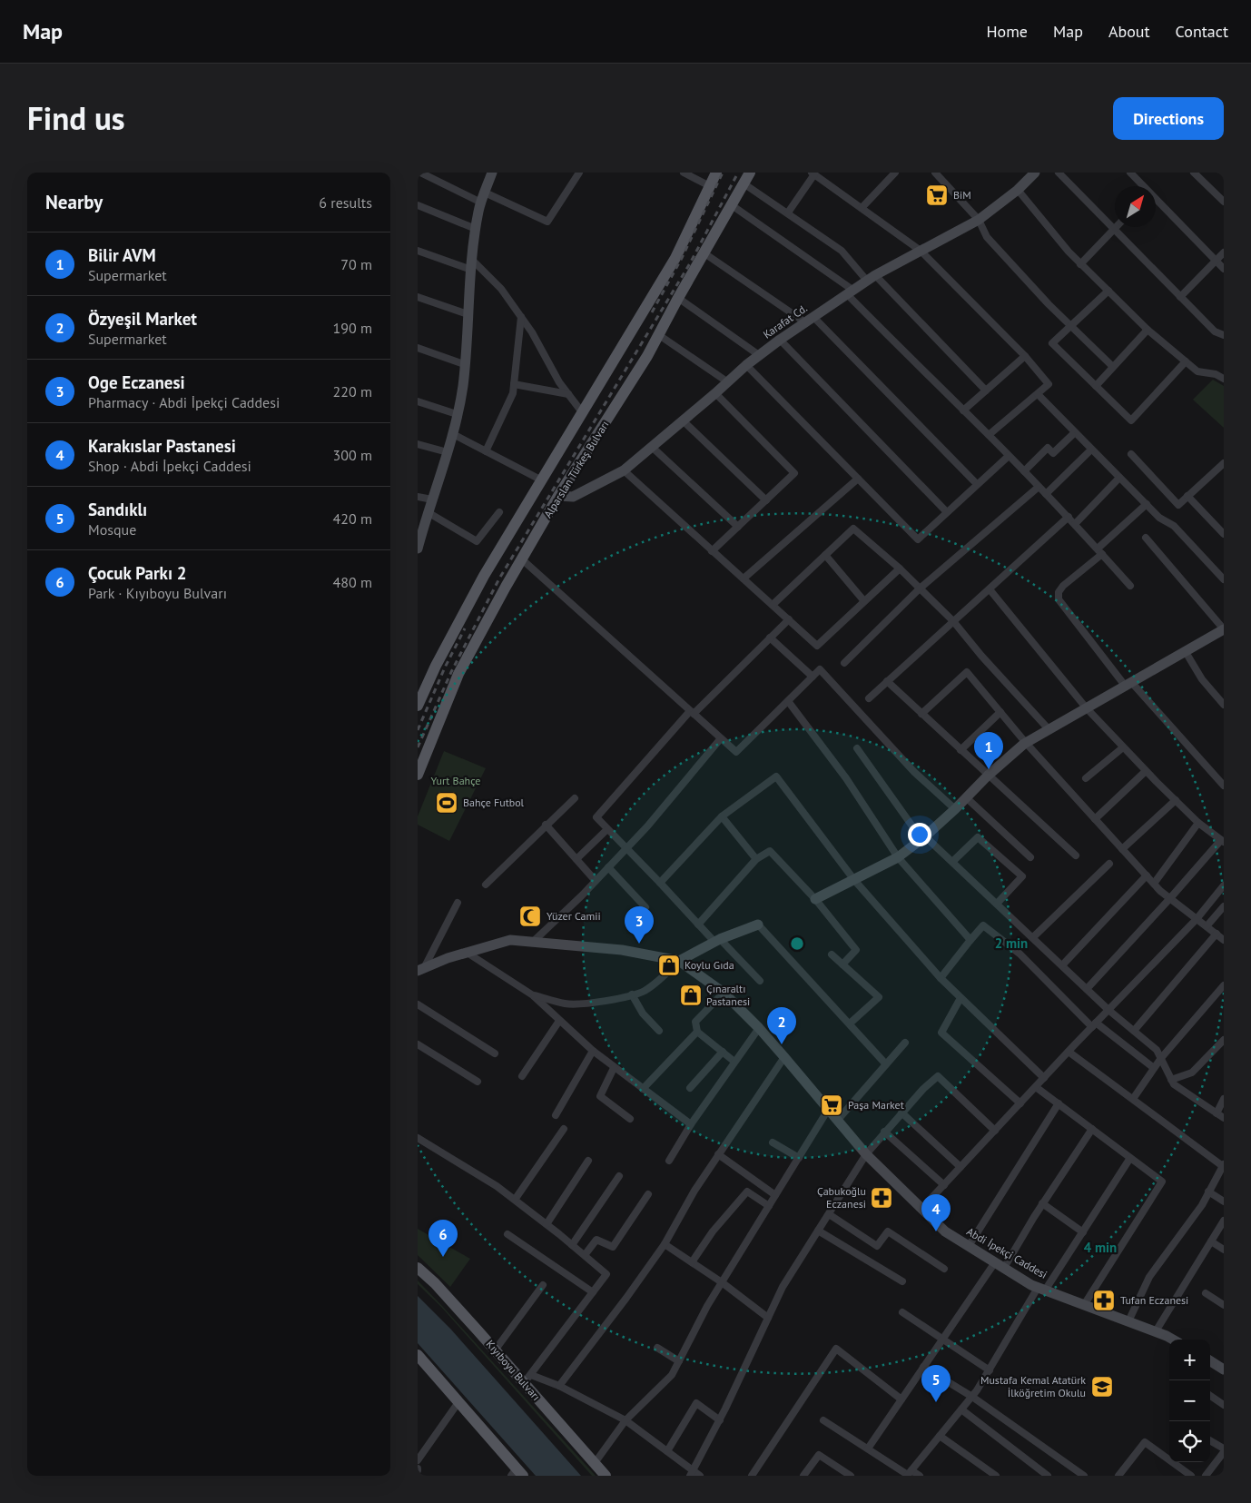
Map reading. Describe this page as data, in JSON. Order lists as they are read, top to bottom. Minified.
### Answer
{"streets":{"main road":["Karafat Cd.","Alparslan Türkeş Bulvarı","Abdi İpekçi Caddesi","Kıyıboyu Bulvarı"]},"crossings":[["Karafat Cd.","Alparslan Türkeş Bulvarı"]],"parks":["Yurt Bahçe"],"places":{"supermarket":["BiM","Paşa Market"],"sports":["Bahçe Futbol"],"mosque":["Yüzer Camii"],"shop":["Koylu Gıda","Çınaraltı Pastanesi"],"pharmacy":["Çabukoğlu Eczanesi","Tufan Eczanesi"],"school or university":["Mustafa Kemal Atatürk İlköğretim Okulu"]},"north":"top right","page":{"header":"Map","nav":["Home","Map","About","Contact"],"title":"Find us","buttons":"Directions","heading":["Nearby","6 results"],"list":[{"mark":"1","name":"Bilir AVM","note":"Supermarket","value":"70 m"},{"mark":"2","name":"Özyeşil Market","note":"Supermarket","value":"190 m"},{"mark":"3","name":"Oge Eczanesi","note":"Pharmacy · Abdi İpekçi Caddesi","value":"220 m"},{"mark":"4","name":"Karakıslar Pastanesi","note":"Shop · Abdi İpekçi Caddesi","value":"300 m"},{"mark":"5","name":"Sandıklı","note":"Mosque","value":"420 m"},{"mark":"6","name":"Çocuk Parkı 2","note":"Park · Kıyıboyu Bulvarı","value":"480 m"}],"pins":["1","3","2","4","6","5"],"map_buttons":["+","−"]},"rings":["2 min","4 min"]}
